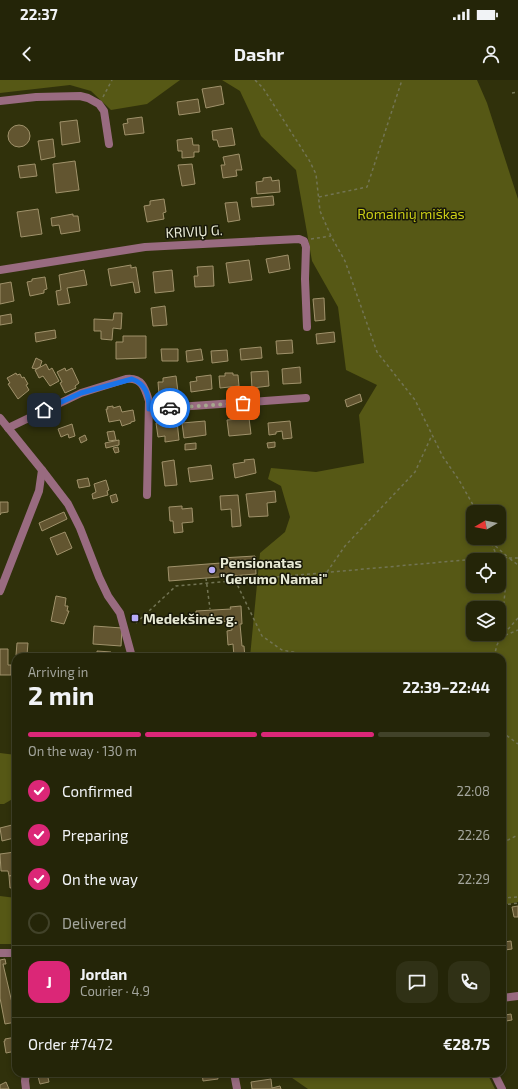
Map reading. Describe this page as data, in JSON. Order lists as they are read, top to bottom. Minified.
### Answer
{"streets":{"street":["KRIVIŲ G."]},"parks":["Romainių miškas"],"places":{"other":["Pensionatas \"Gerumo Namai\""],"transit":["Medekšinės g."]},"north":"left","page":{"status":"22:37","header":"Dashr","heading":["2 min","Arriving in","22:39–22:44"],"panel":["Jordan","Courier · 4.9","Order #7472","€28.75"],"bar":"On the way · 130 m","list":[["Confirmed","22:08"],["Preparing","22:26"],["On the way","22:29"],"Delivered"],"round":"J"}}
